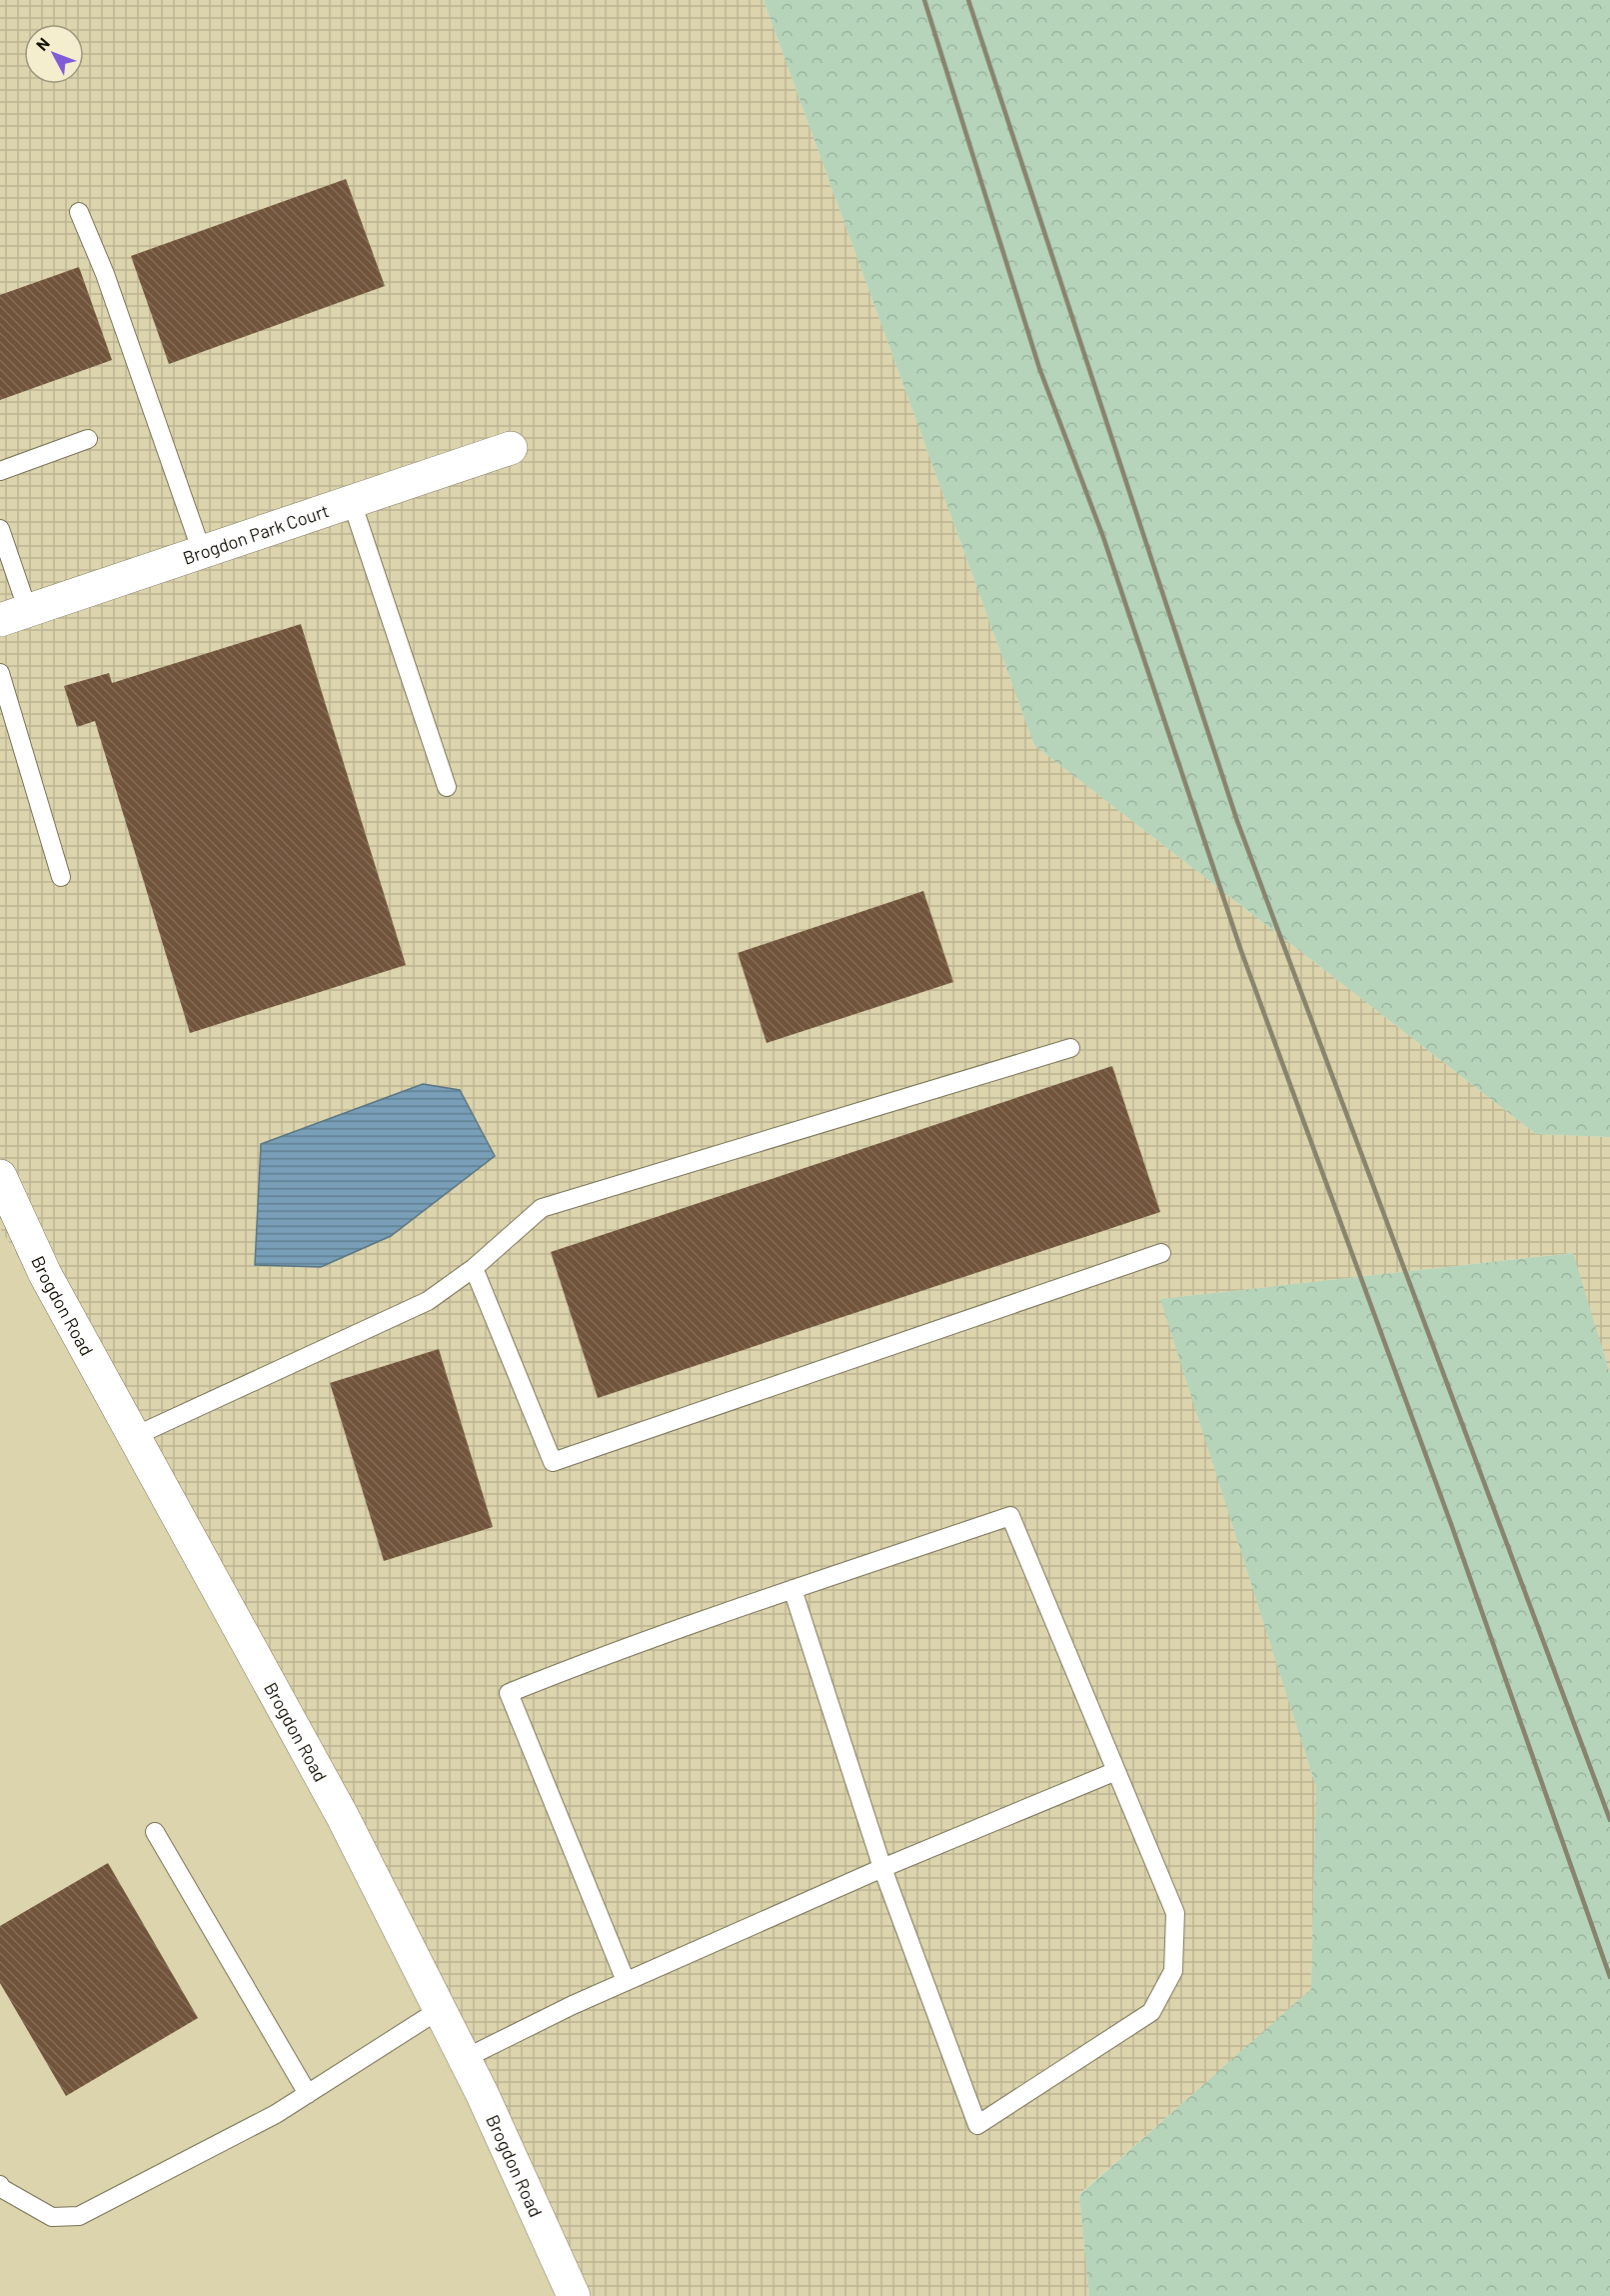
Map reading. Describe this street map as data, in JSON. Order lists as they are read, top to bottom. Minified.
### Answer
{"streets":{"street":["Brogdon Park Court","Brogdon Road"]},"north":"top left"}
